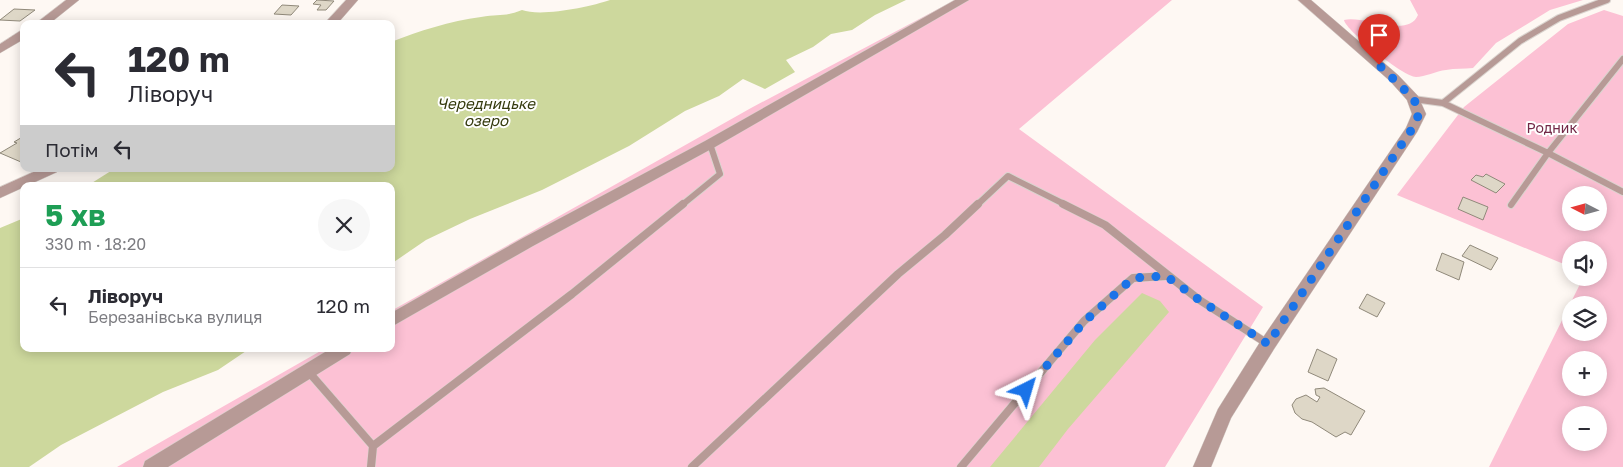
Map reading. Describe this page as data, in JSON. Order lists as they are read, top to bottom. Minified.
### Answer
{"water":["Чередницьке озеро"],"parks":["Родник"],"north":"left","page":{"turn":["120 m","Ліворуч"],"then":"Потім","heading":["5 хв","330 m · 18:20"],"map_buttons":["+","−"],"list":[{"name":"Ліворуч","note":"Березанівська вулиця","value":"120 m"}]}}
